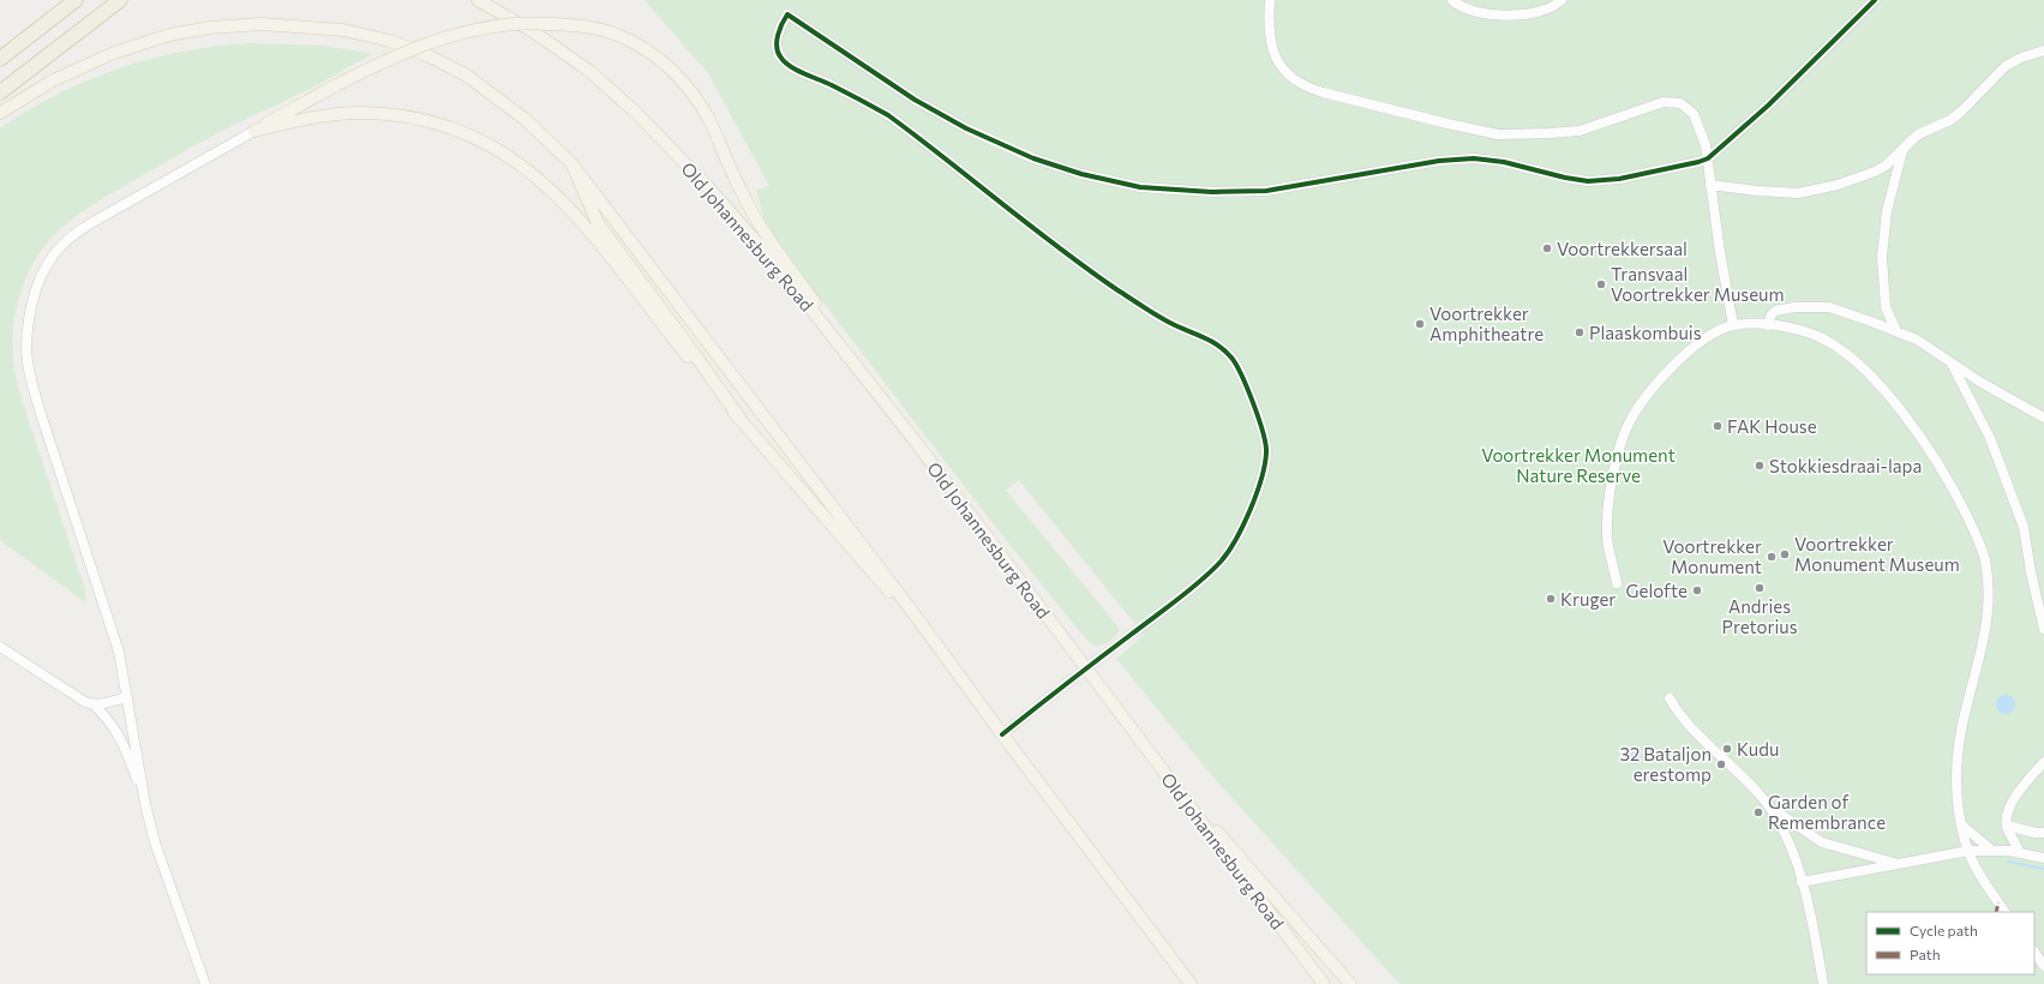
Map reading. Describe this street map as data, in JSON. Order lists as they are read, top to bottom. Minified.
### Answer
{"streets":{"main road":["Old Johannesburg Road"]},"parks":["Voortrekker Monument Nature Reserve"],"places":["Voortrekkersaal","Transvaal Voortrekker Museum","Voortrekker Amphitheatre","Plaaskombuis","FAK House","Stokkiesdraai-lapa","Voortrekker Monument Museum","Voortrekker Monument","Andries Pretorius","Gelofte","Kruger","Kudu","32 Bataljon erestomp","Garden of Remembrance"],"legend":["Cycle path","Path"]}
